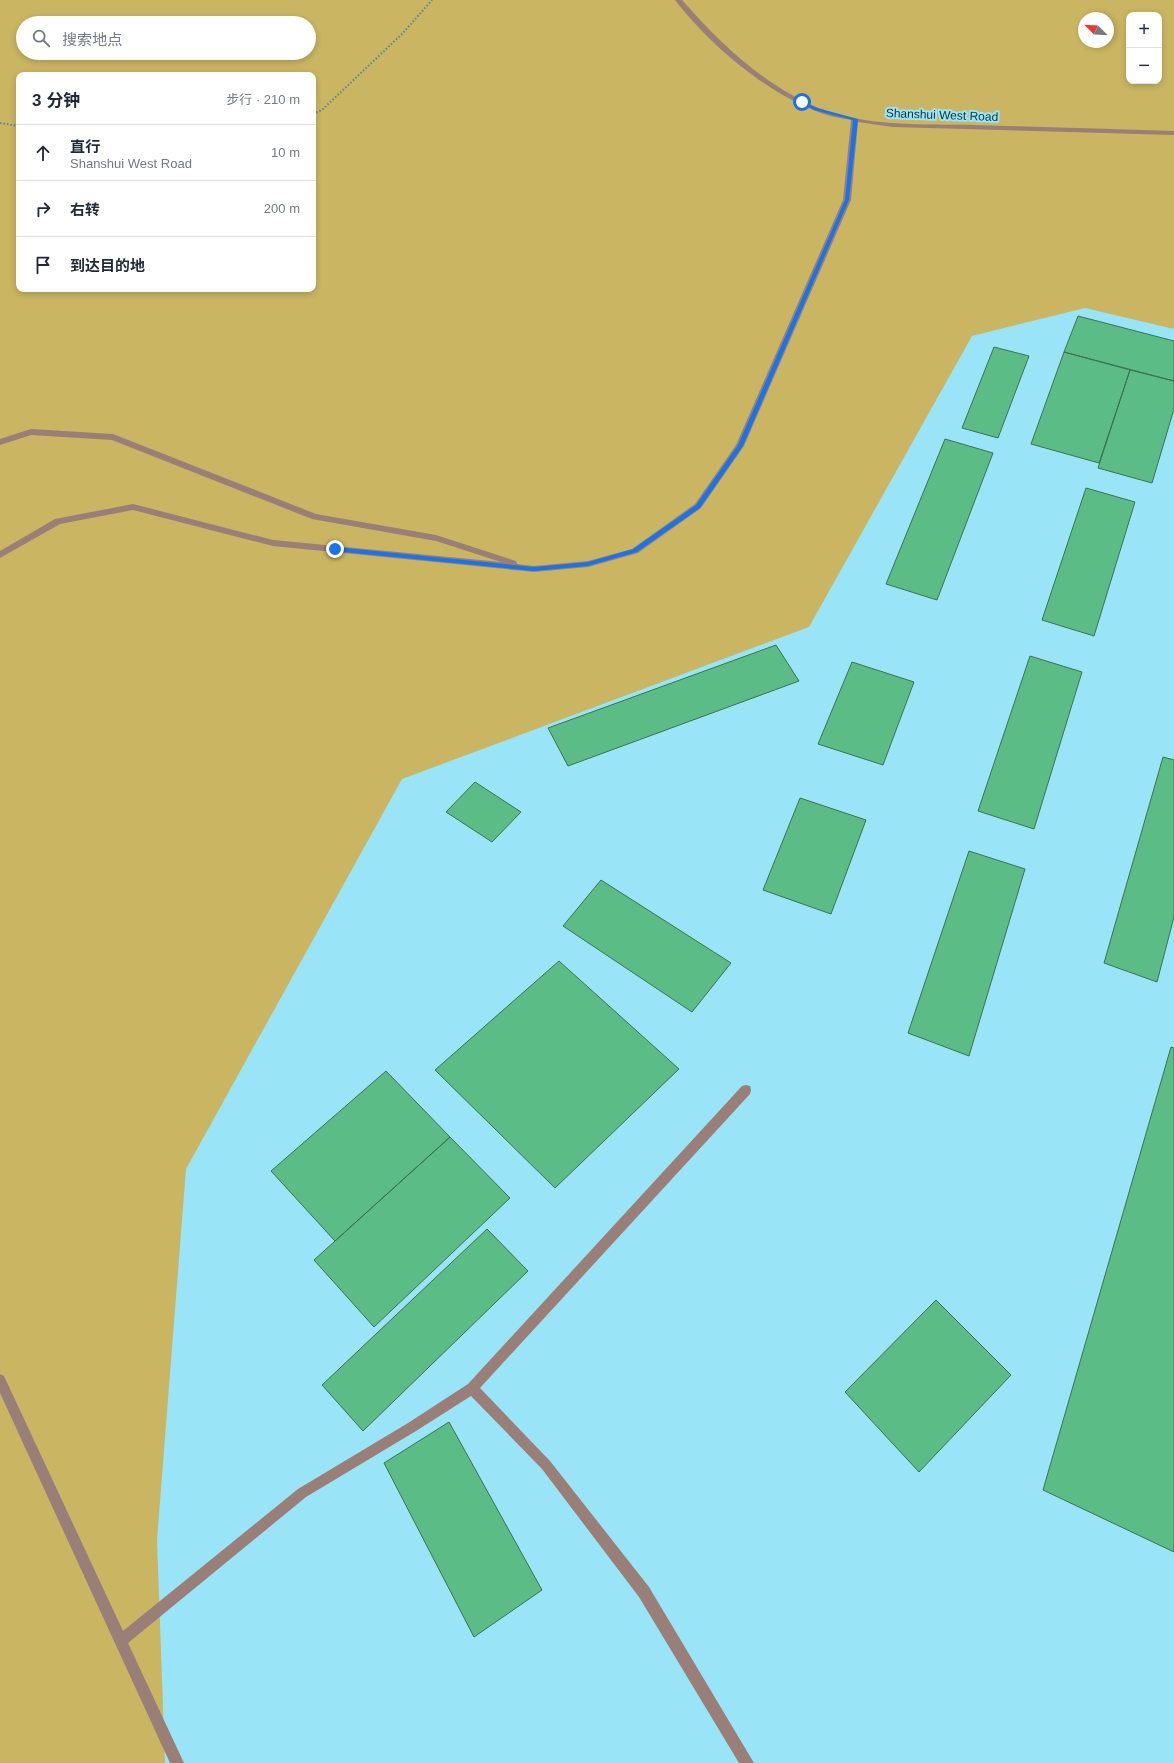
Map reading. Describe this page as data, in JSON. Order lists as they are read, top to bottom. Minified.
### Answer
{"streets":{"street":["Shanshui West Road"]},"north":"top left","page":{"map_buttons":["+","−"],"search":"搜索地点","heading":["3 分钟","步行 · 210 m"],"list":[["直行","Shanshui West Road","10 m"],["右转","200 m"],"到达目的地"]}}
